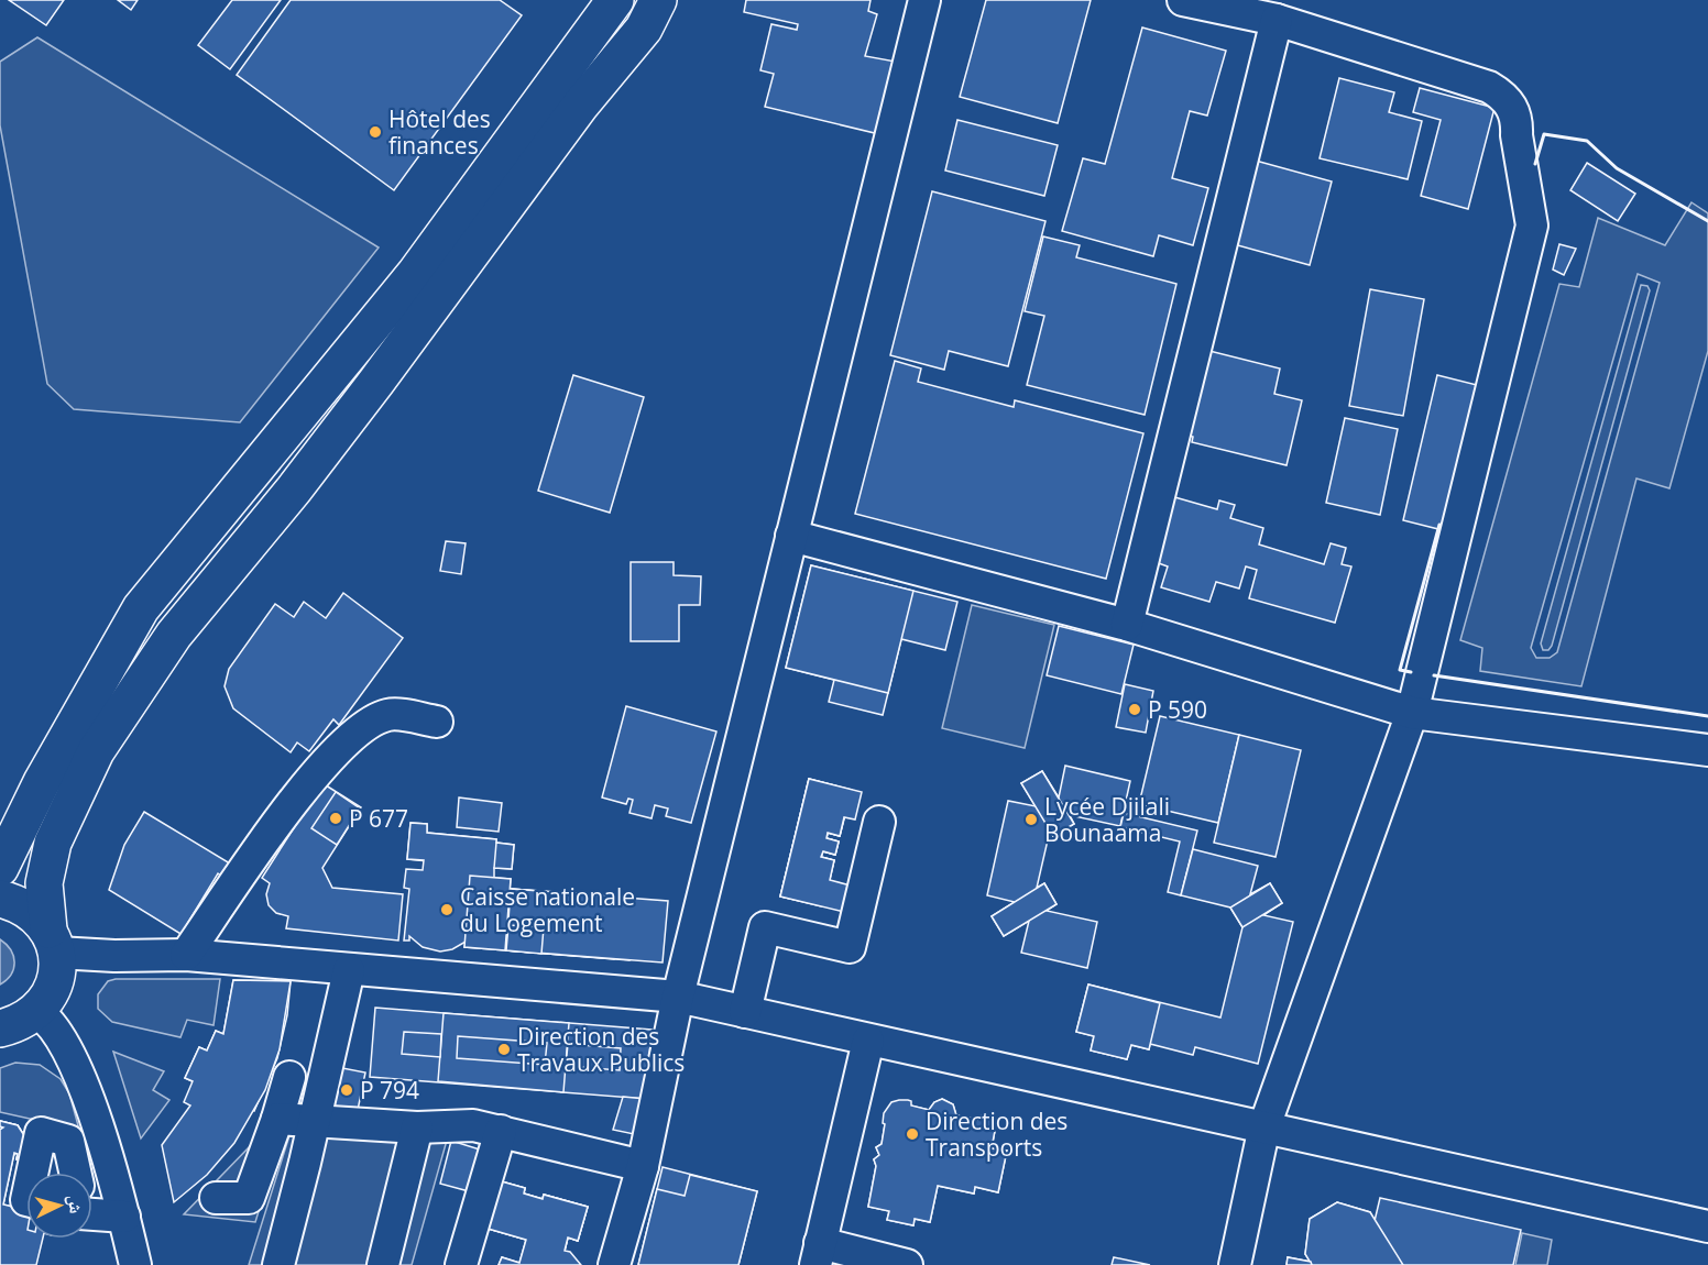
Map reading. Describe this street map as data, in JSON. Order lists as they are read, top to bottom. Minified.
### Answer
{"places":["Hôtel des finances","P 590","P 677","Lycée Djilali Bounaama","Caisse nationale du Logement","Direction des Travaux Publics","P 794","Direction des Transports"],"north":"right"}
